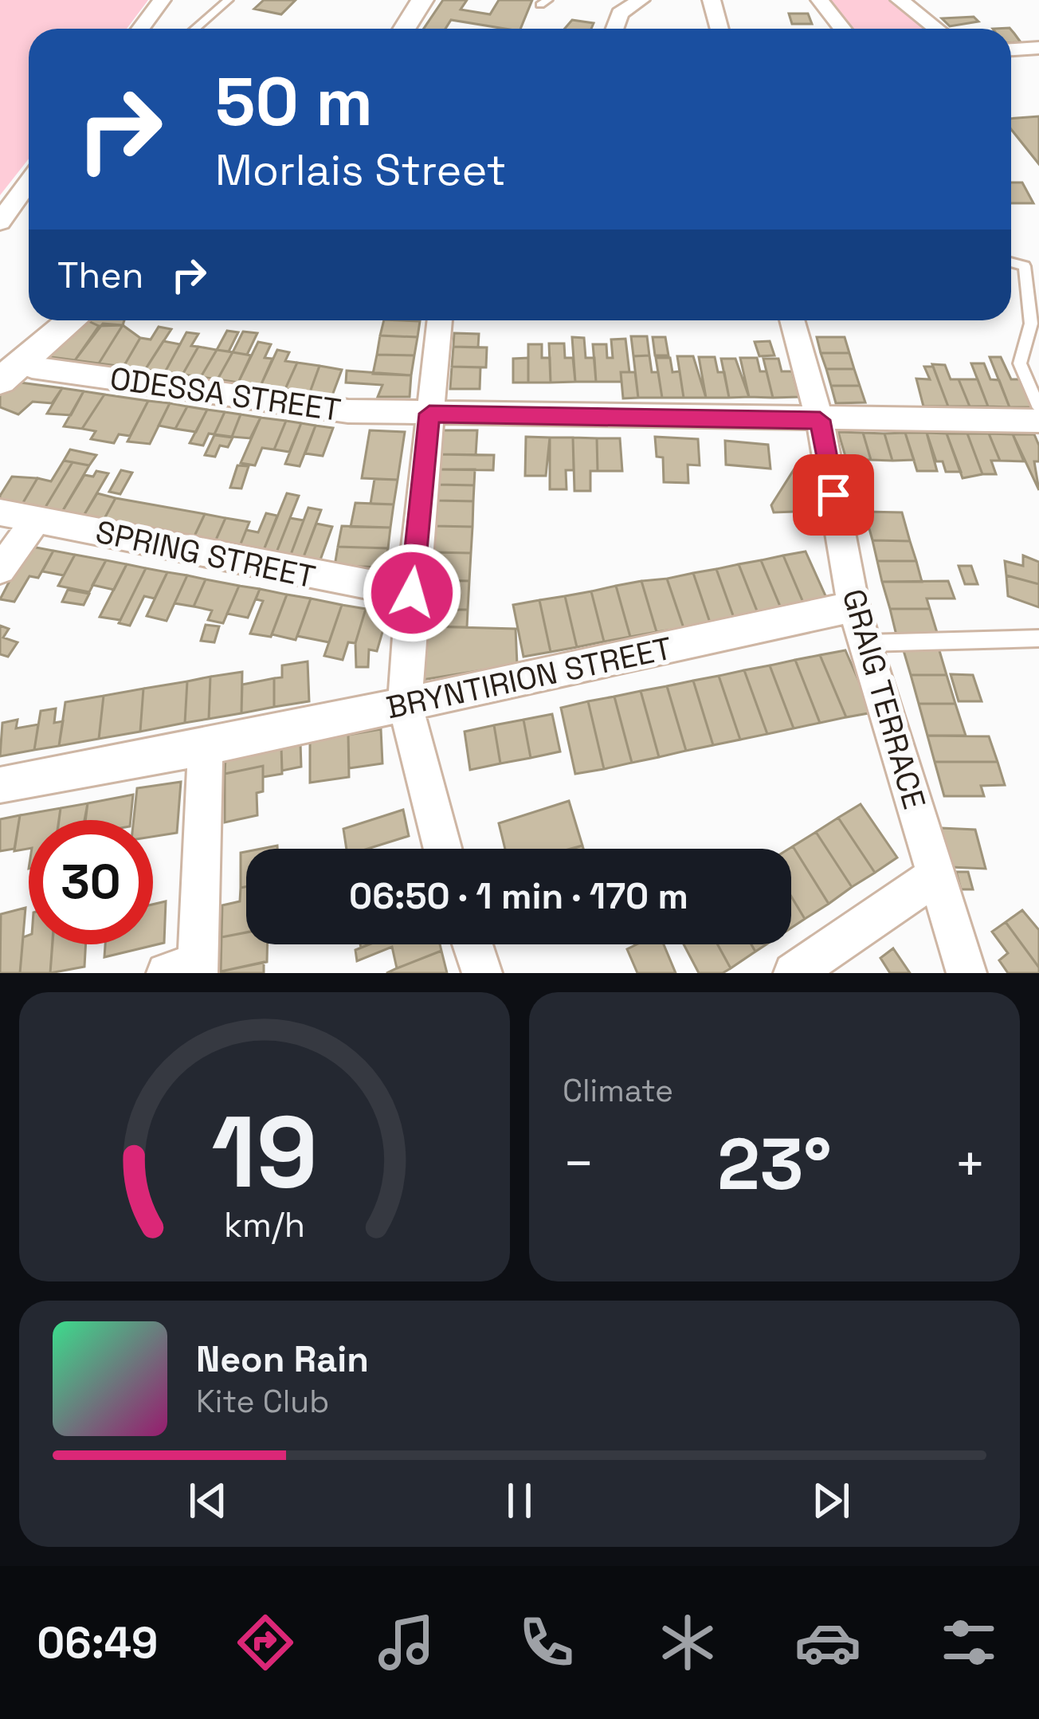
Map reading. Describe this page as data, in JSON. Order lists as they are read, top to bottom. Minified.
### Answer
{"streets":{"street":["ODESSA STREET","SPRING STREET","BRYNTIRION STREET","GRAIG TERRACE"]},"crossings":[["ODESSA STREET","GRAIG TERRACE"],["BRYNTIRION STREET","GRAIG TERRACE"]],"page":{"turn":["50 m","Morlais Street"],"then":"Then","limit":"30","trip":"06:50 · 1 min · 170 m","tile":"Climate","heat":["−","23°","+"],"song":["Neon Rain","Kite Club"],"tabs":"06:49","gauge":["19","km/h"]}}
